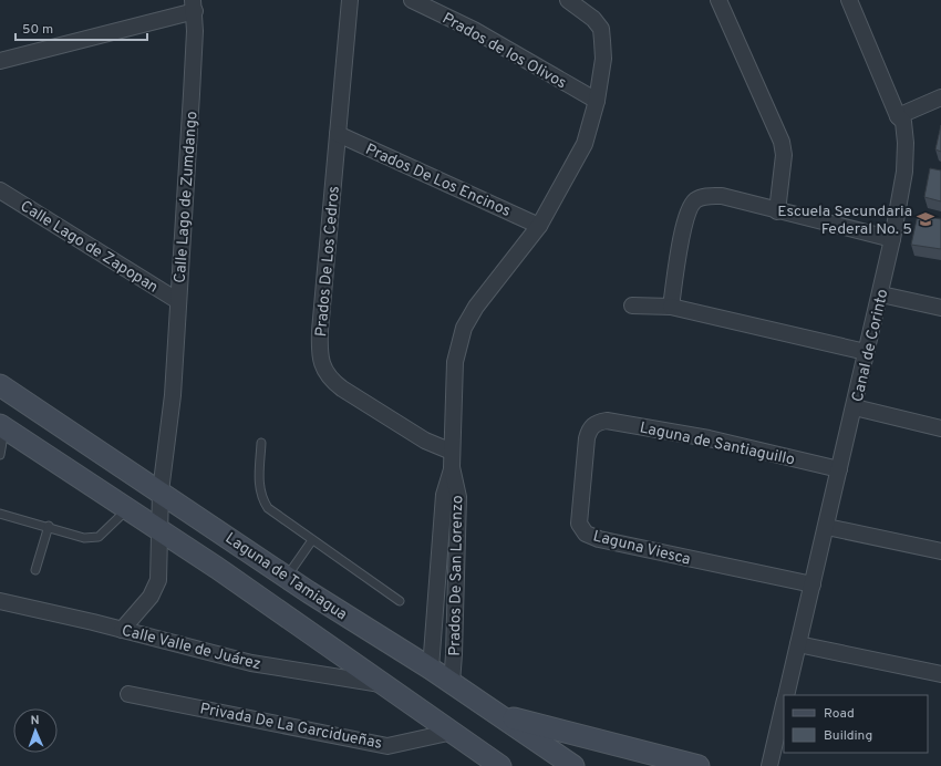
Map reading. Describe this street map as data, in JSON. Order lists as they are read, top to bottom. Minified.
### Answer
{"streets":{"main road":["Laguna de Tamiagua"],"street":["Prados de los Olivos","Prados De Los Encinos","Calle Lago de Zumdango","Calle Lago de Zapopan","Prados De Los Cedros","Canal de Corinto","Laguna de Santiaguillo","Laguna Viesca","Prados De San Lorenzo","Calle Valle de Juárez","Privada De La Garcidueñas"]},"crossings":[["Prados de los Olivos","Prados De San Lorenzo"],["Prados De Los Encinos","Prados De Los Cedros"],["Prados De Los Encinos","Prados De San Lorenzo"],["Calle Lago de Zumdango","Calle Lago de Zapopan"],["Calle Lago de Zumdango","Laguna de Tamiagua"],["Calle Lago de Zumdango","Calle Valle de Juárez"],["Prados De Los Cedros","Prados De San Lorenzo"],["Canal de Corinto","Laguna de Santiaguillo"],["Canal de Corinto","Laguna Viesca"],["Laguna de Santiaguillo","Laguna Viesca"],["Laguna de Tamiagua","Prados De San Lorenzo"],["Laguna de Tamiagua","Calle Valle de Juárez"],["Laguna de Tamiagua","Privada De La Garcidueñas"]],"places":{"school or university":["Escuela Secundaria Federal No. 5"]},"legend":["Road","Building"],"scale_bar":"50 m","north":"top"}
